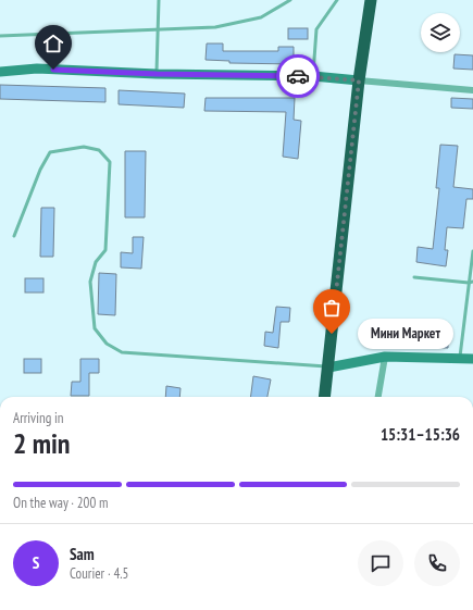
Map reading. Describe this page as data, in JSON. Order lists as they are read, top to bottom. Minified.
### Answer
{"places":["Мини Маркет"],"page":{"bubble":"Мини Маркет","heading":["2 min","Arriving in","15:31–15:36"],"panel":["Sam","Courier · 4.5"],"bar":"On the way · 200 m","round":"S"}}
